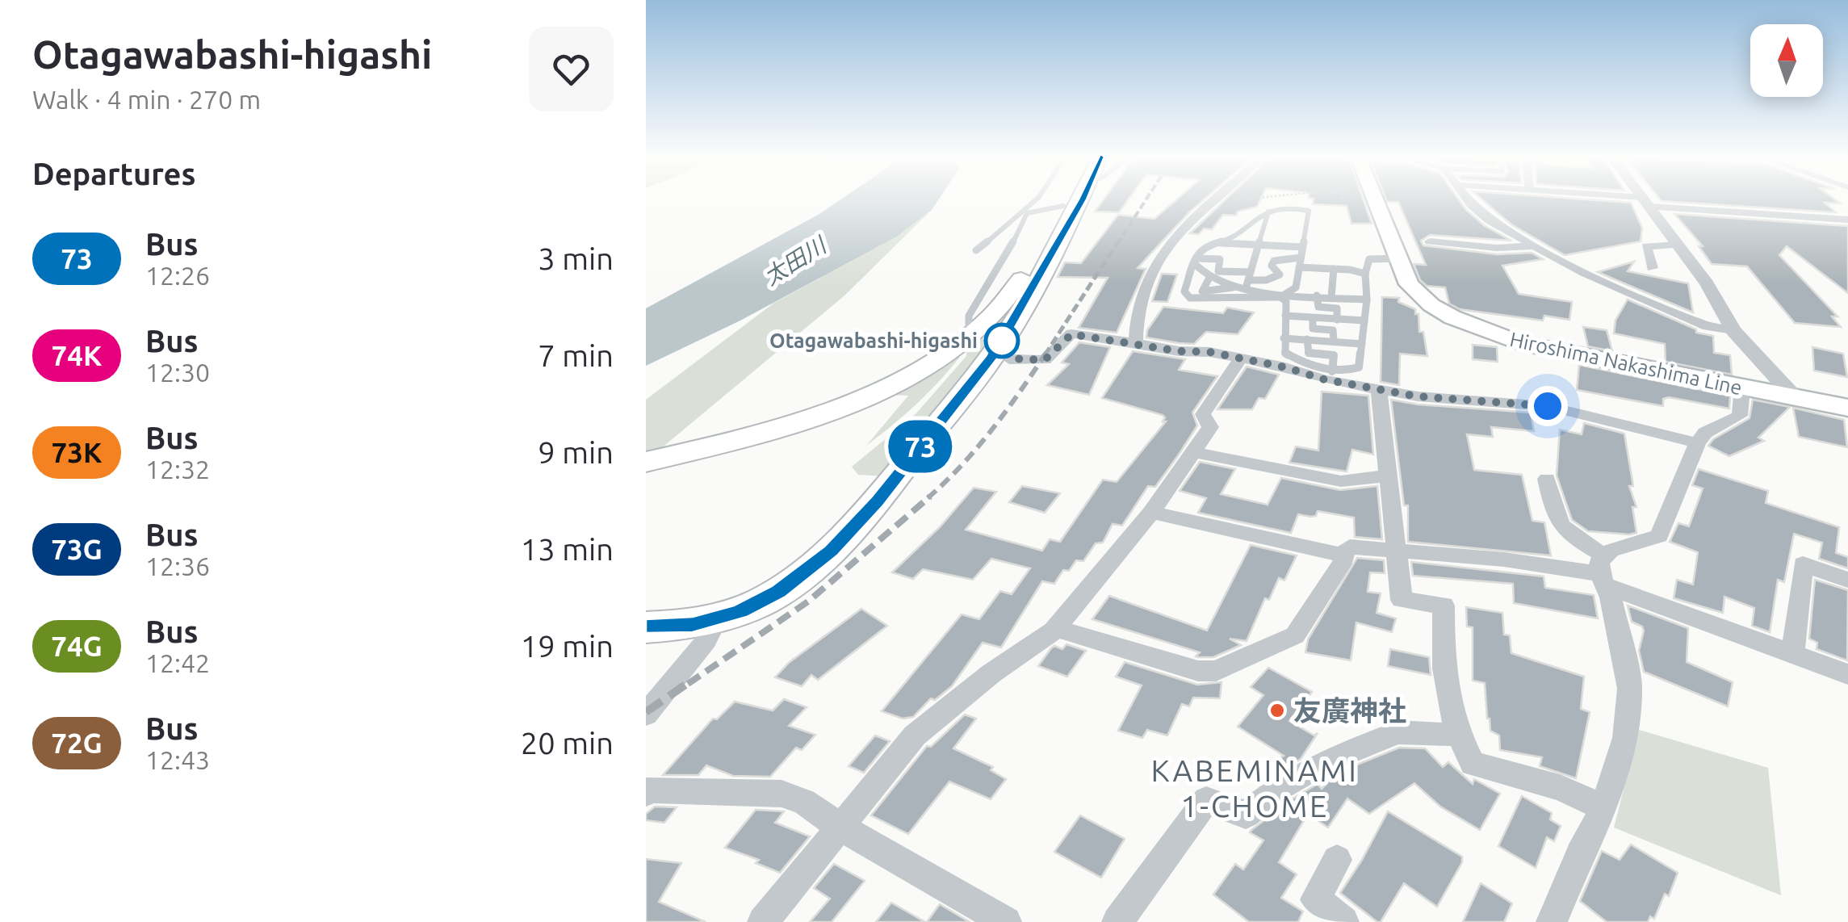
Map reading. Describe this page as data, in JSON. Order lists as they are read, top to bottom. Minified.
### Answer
{"streets":{"main road":["Hiroshima Nakashima Line"]},"districts":["KABEMINAMI 1-CHOME"],"water":["太田川"],"places":["Otagawabashi-higashi","友廣神社"],"lines":["bus line 73"],"north":"top","page":{"heading":[["Otagawabashi-higashi","Walk · 4 min · 270 m"],"Departures"],"on_map":"73","list":[{"mark":"73","name":"Bus","note":"12:26","value":"3 min"},{"mark":"74K","name":"Bus","note":"12:30","value":"7 min"},{"mark":"73K","name":"Bus","note":"12:32","value":"9 min"},{"mark":"73G","name":"Bus","note":"12:36","value":"13 min"},{"mark":"74G","name":"Bus","note":"12:42","value":"19 min"},{"mark":"72G","name":"Bus","note":"12:43","value":"20 min"}]}}
